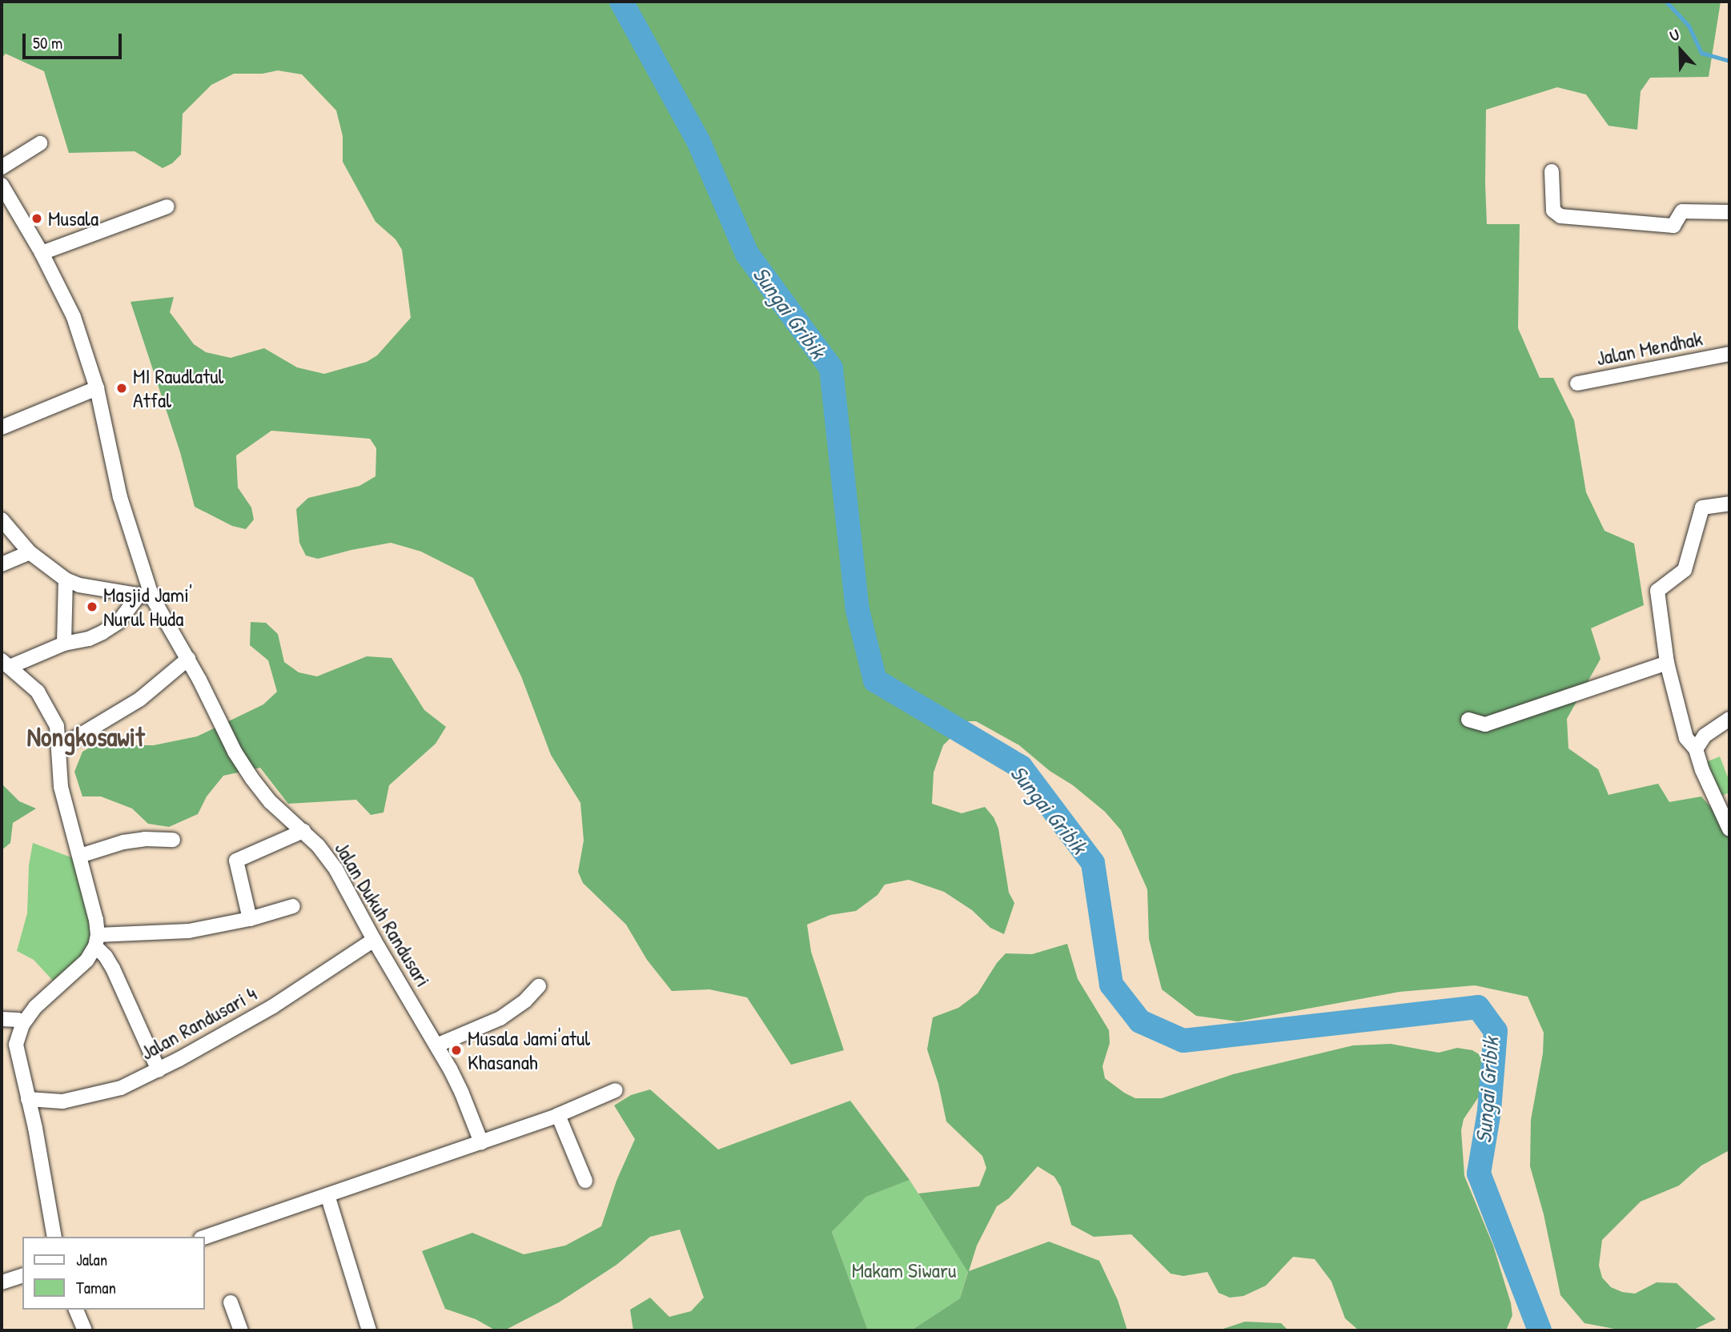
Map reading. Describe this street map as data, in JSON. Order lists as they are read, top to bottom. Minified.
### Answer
{"streets":{"street":["Jalan Mendhak","Jalan Dukuh Randusari","Jalan Randusari 4"]},"crossings":[["Jalan Dukuh Randusari","Jalan Randusari 4"]],"districts":["Nongkosawit"],"water":["Sungai Gribik"],"parks":["Makam Siwaru"],"places":["Musala","MI Raudlatul Atfal","Masjid Jami' Nurul Huda","Musala Jami'atul Khasanah"],"legend":["Jalan","Taman"],"scale_bar":"50 m","north":"top"}
